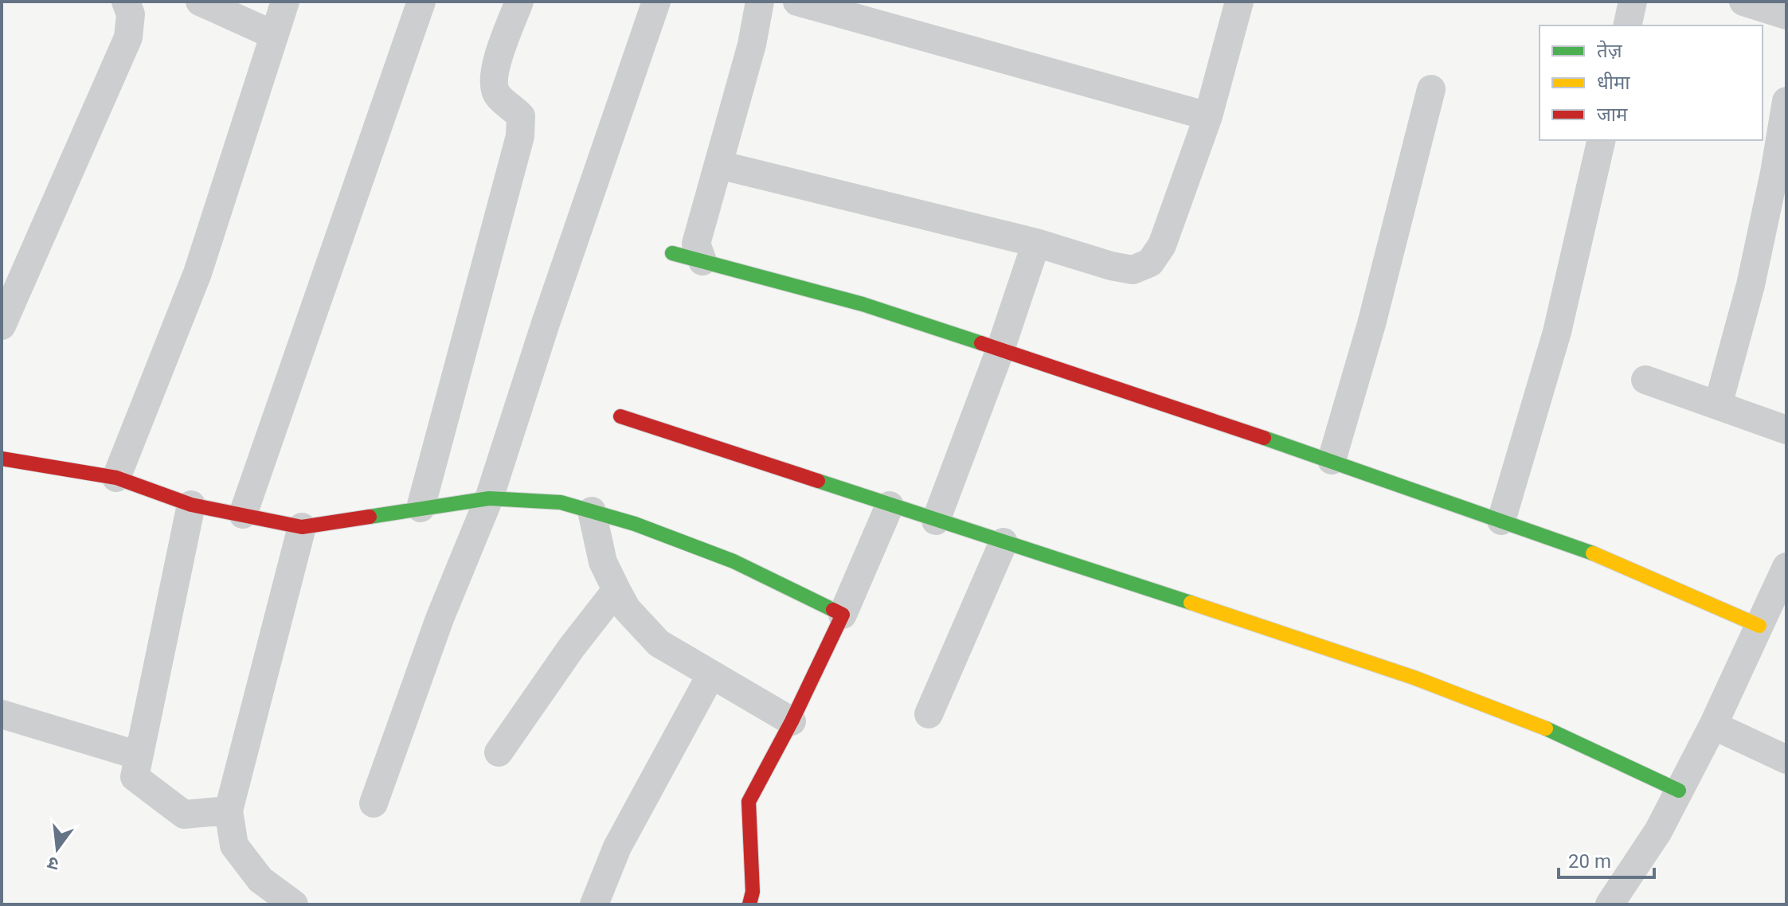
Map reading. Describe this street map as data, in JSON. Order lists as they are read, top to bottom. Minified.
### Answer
{"legend":["तेज़","धीमा","जाम"],"scale_bar":"20 m","north":"bottom"}
